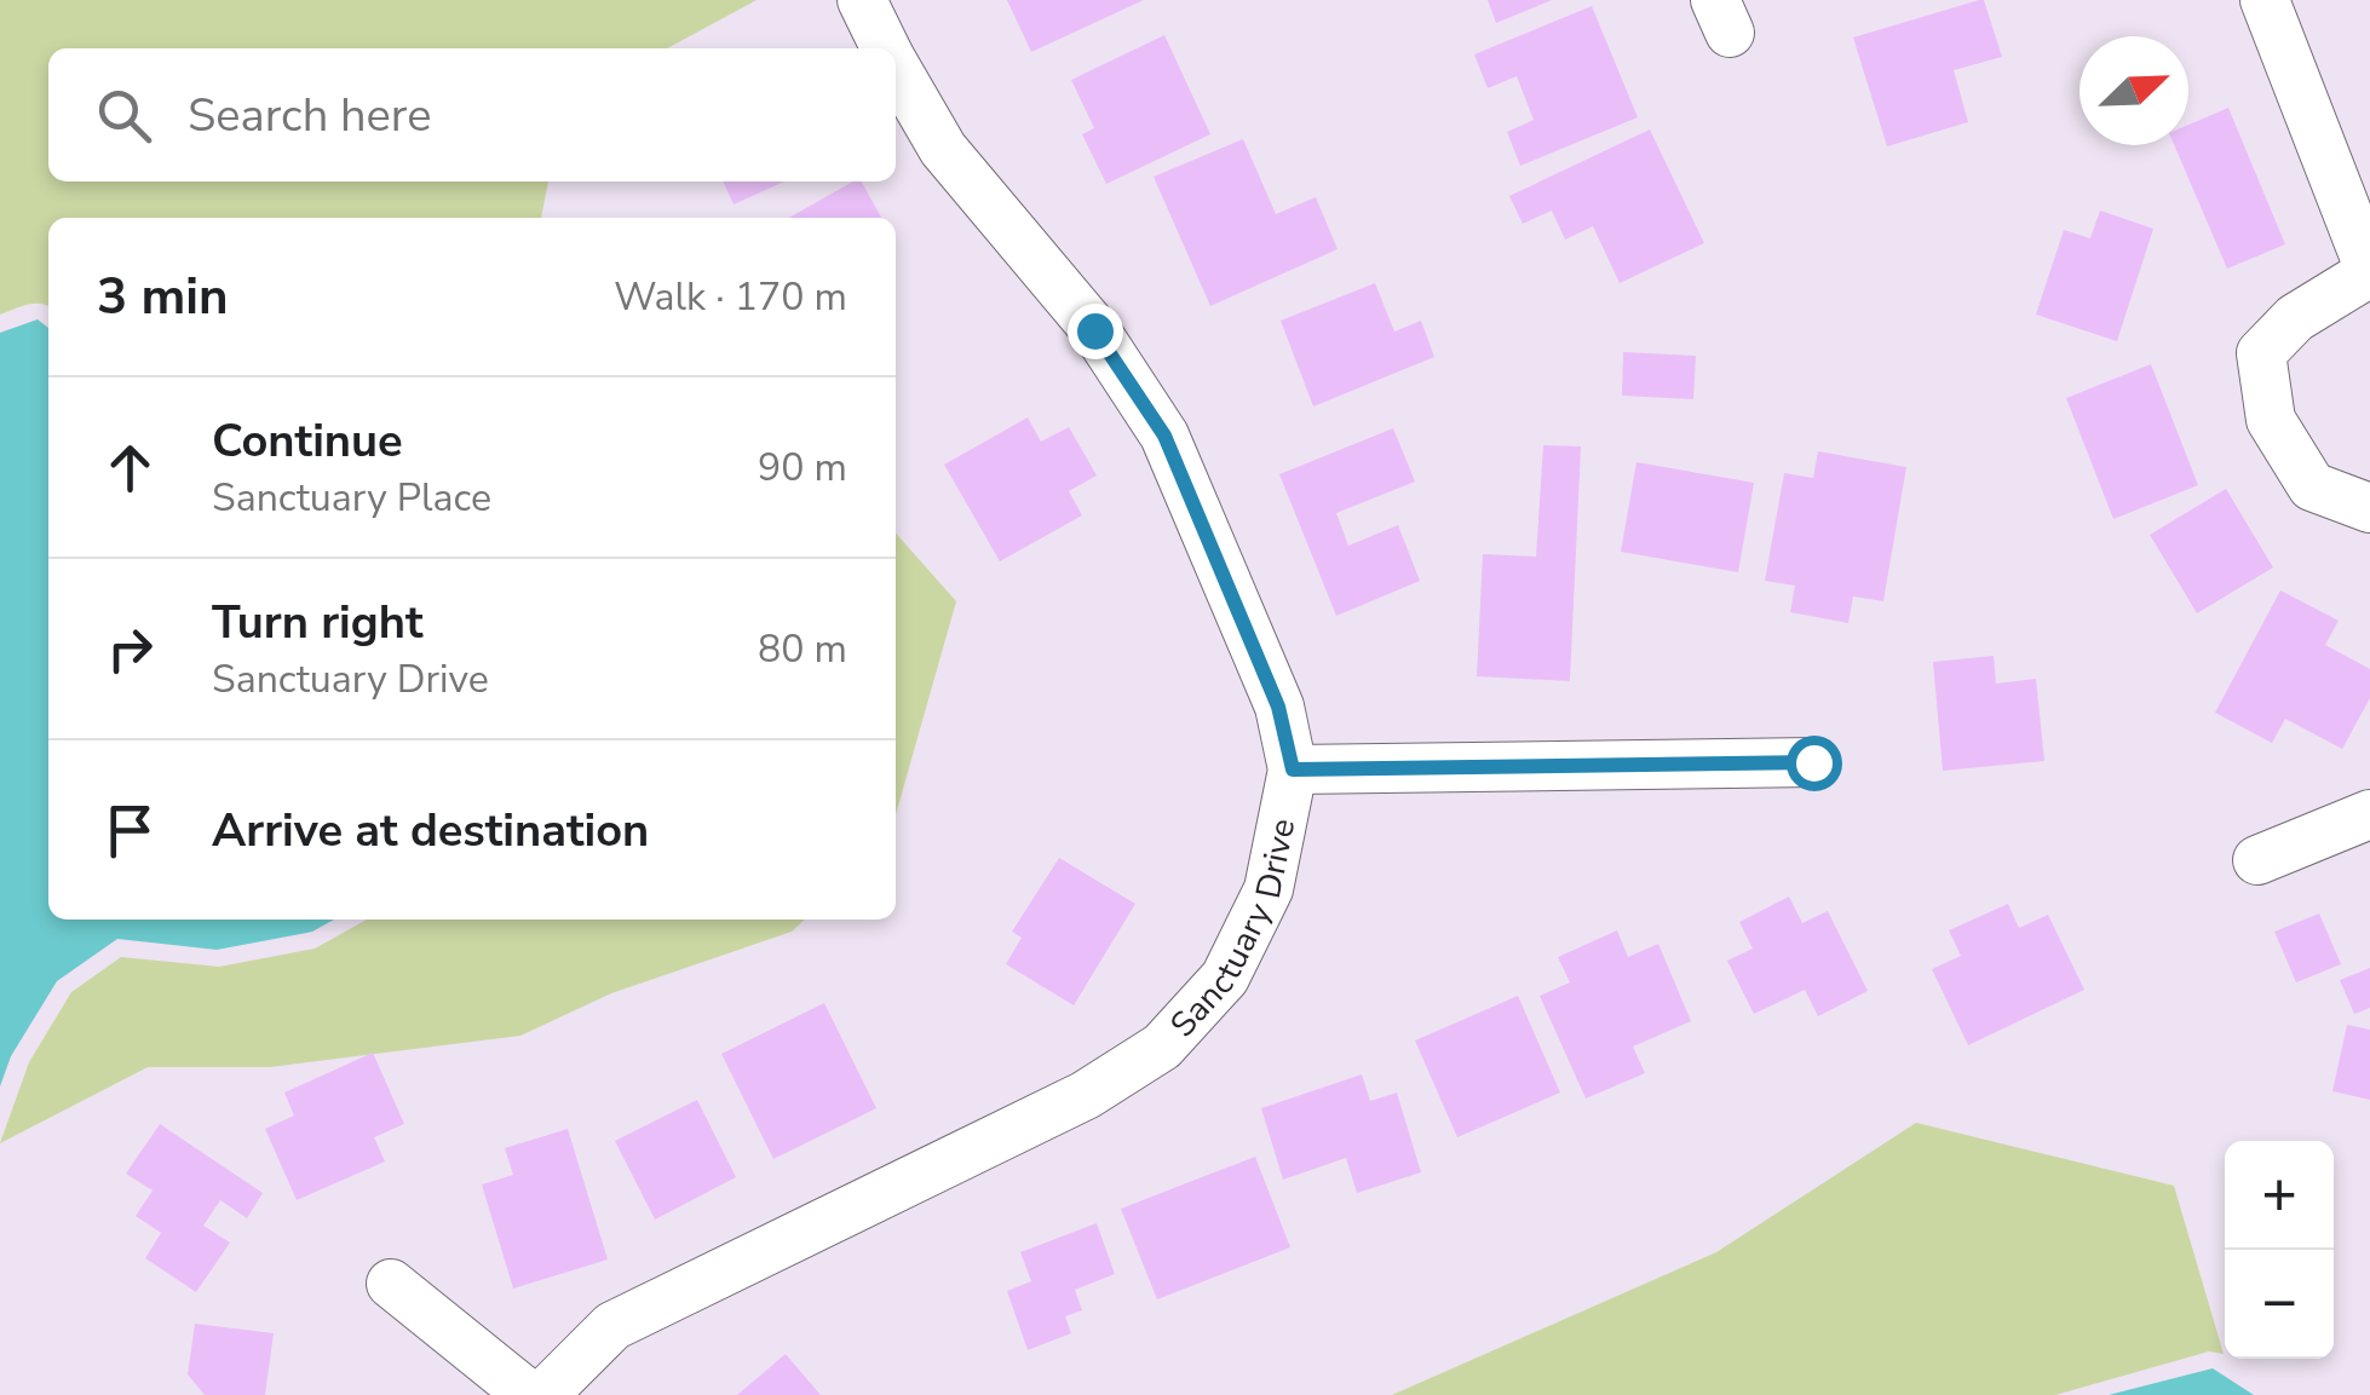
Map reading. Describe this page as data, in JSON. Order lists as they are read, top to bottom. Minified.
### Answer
{"streets":{"street":["Sanctuary Drive"]},"north":"top right","page":{"search":"Search here","heading":["3 min","Walk · 170 m"],"list":[["Continue","Sanctuary Place","90 m"],["Turn right","Sanctuary Drive","80 m"],"Arrive at destination"],"map_buttons":["+","−"]}}
